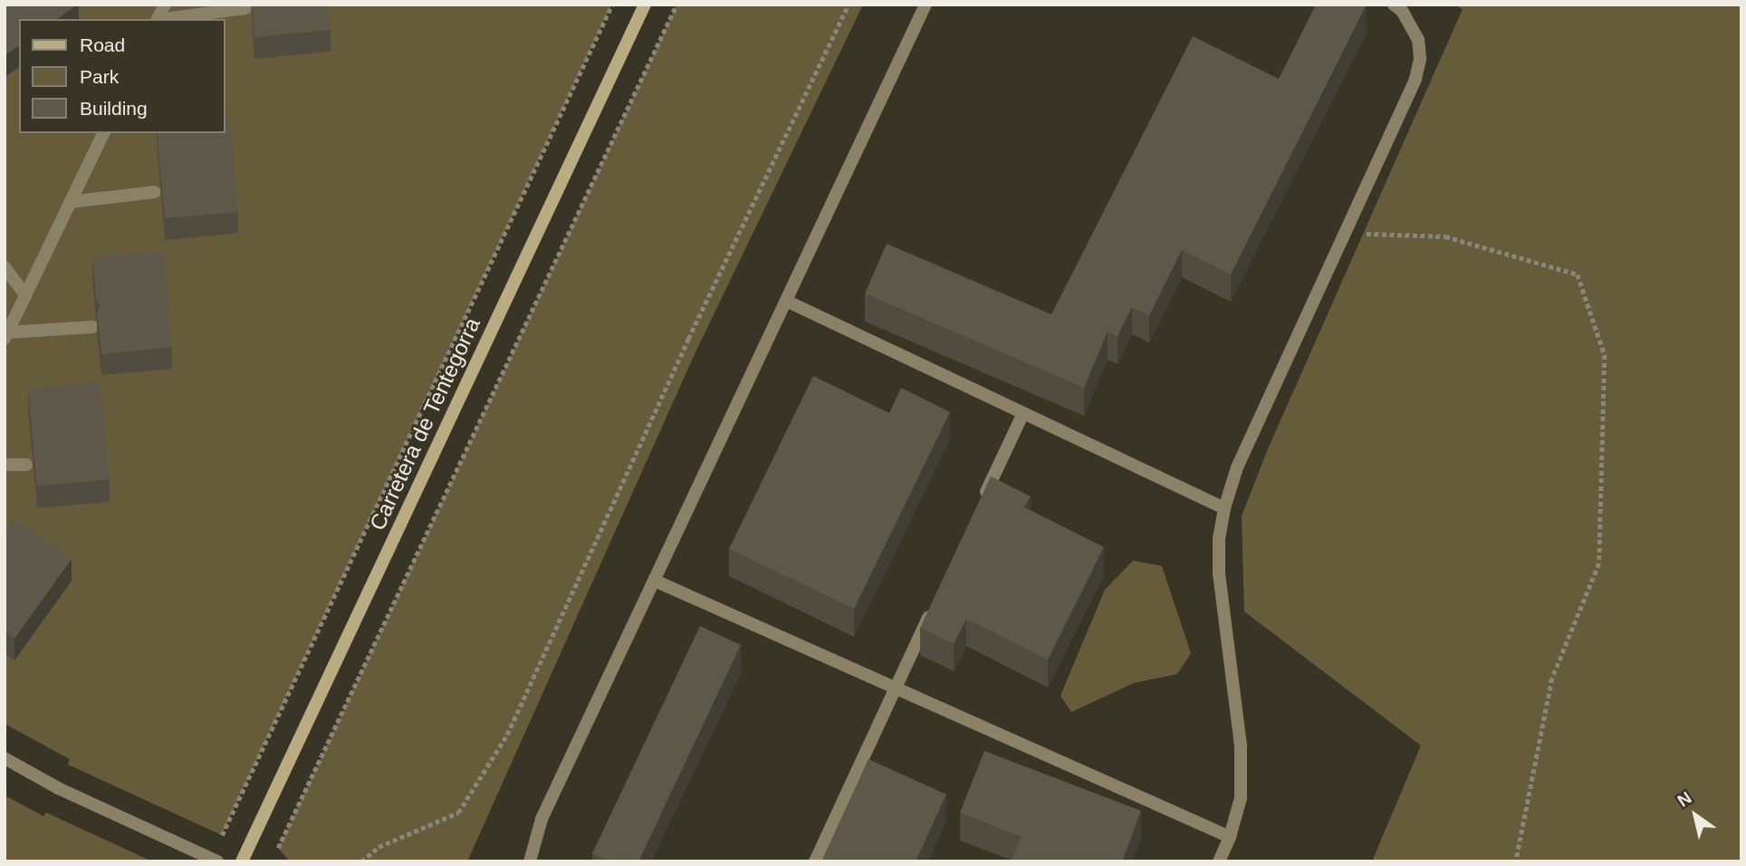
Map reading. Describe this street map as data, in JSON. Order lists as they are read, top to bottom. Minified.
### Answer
{"streets":{"main road":["Carretera de Tentegorra"]},"legend":["Road","Park","Building"],"north":"top left"}
